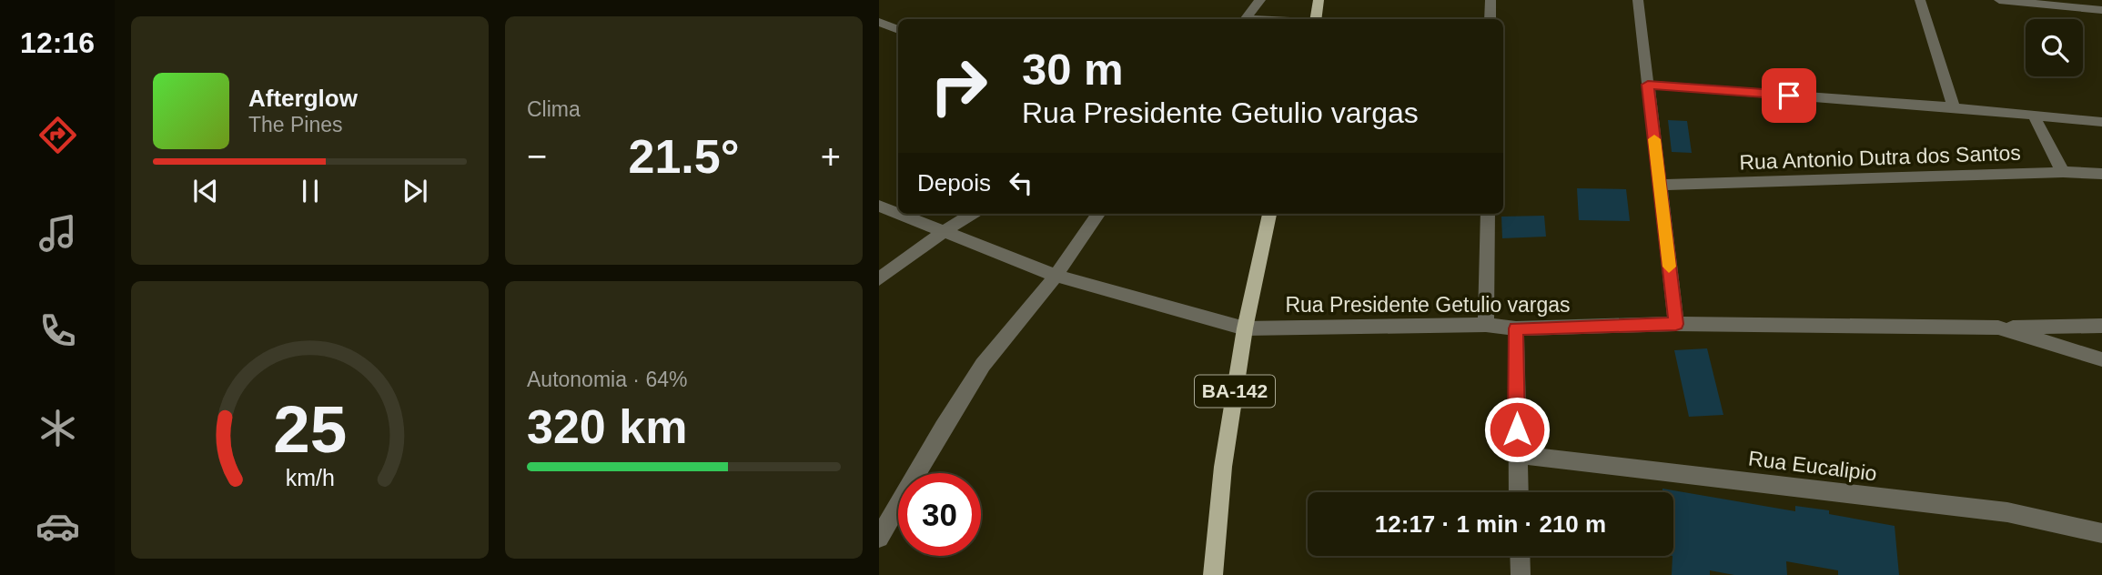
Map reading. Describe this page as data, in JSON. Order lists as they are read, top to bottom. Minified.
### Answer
{"streets":{"main road":["BA-142"],"street":["Rua Antonio Dutra dos Santos","Rua Presidente Getulio vargas","Rua Eucalipio"]},"crossings":[["Rua Presidente Getulio vargas","BA-142"]],"page":{"tabs":"12:16","tile":["Clima",["Autonomia · 64%","320 km"]],"turn":["30 m","Rua Presidente Getulio vargas"],"song":["Afterglow","The Pines"],"heat":["−","21.5°","+"],"then":"Depois","limit":"30","trip":"12:17 · 1 min · 210 m","gauge":["25","km/h"]}}
